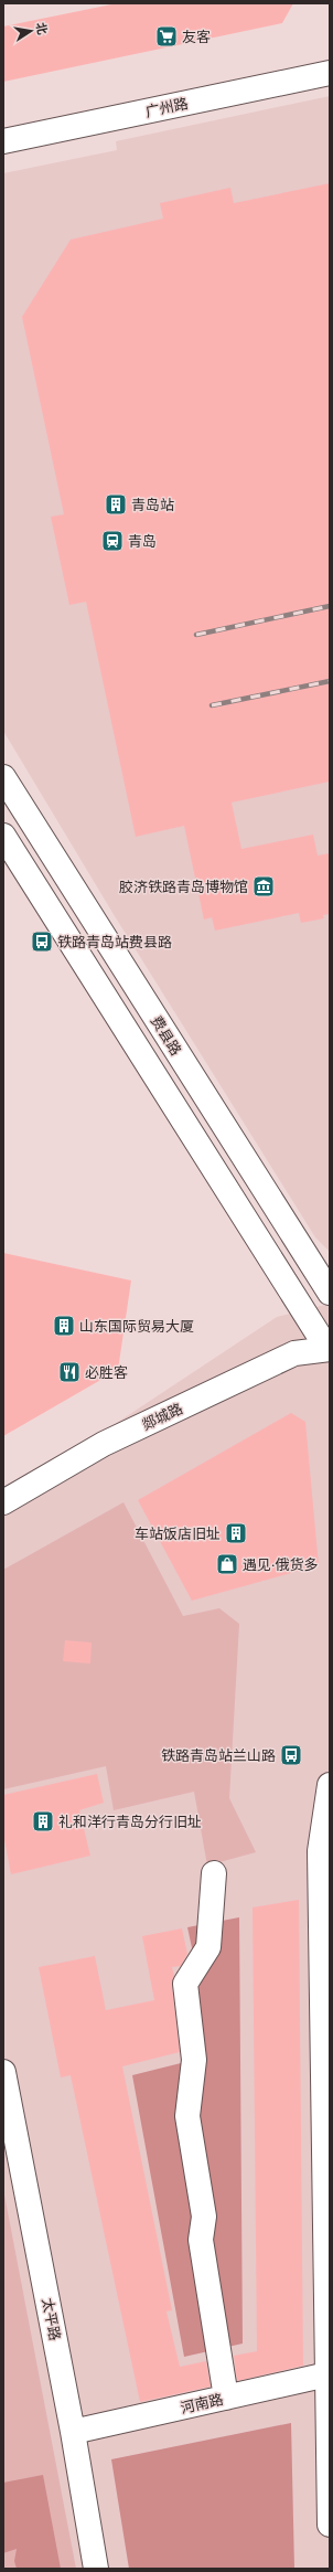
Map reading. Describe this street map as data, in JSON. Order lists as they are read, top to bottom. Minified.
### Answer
{"streets":{"main road":["广州路","费县路","郯城路","太平路","河南路"]},"crossings":[["太平路","河南路"]],"places":{"supermarket":["友客"],"building":["青岛站","山东国际贸易大厦","车站饭店旧址","礼和洋行青岛分行旧址"],"station":["青岛"],"museum":["胶济铁路青岛博物馆"],"bus stop":["铁路青岛站费县路","铁路青岛站兰山路"],"restaurant":["必胜客"],"shop":["遇见·俄货多"]},"north":"right"}
